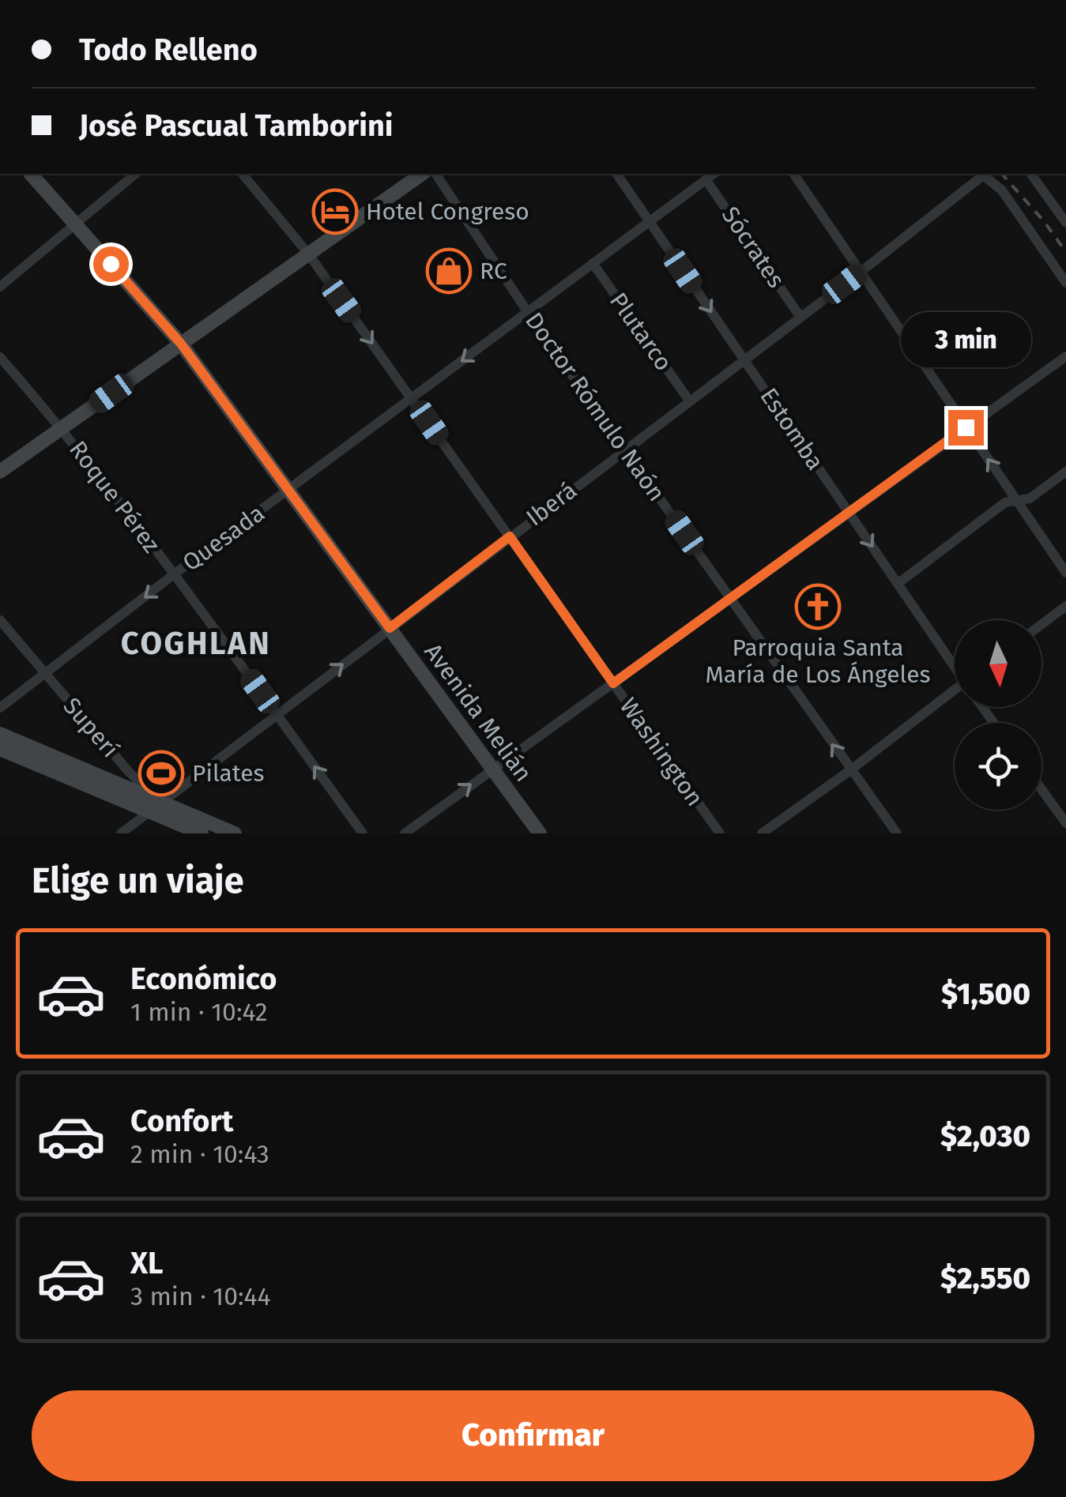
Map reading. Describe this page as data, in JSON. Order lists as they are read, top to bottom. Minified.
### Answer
{"streets":{"main road":["Avenida Melián"],"street":["Sócrates","Plutarco","Doctor Rómulo Naón","Estomba","Roque Pérez","Iberá","Quesada","Superí","Washington"]},"crossings":[["Sócrates","Iberá"],["Sócrates","Quesada"],["Plutarco","Iberá"],["Plutarco","Quesada"],["Doctor Rómulo Naón","Iberá"],["Doctor Rómulo Naón","Quesada"],["Estomba","Iberá"],["Estomba","Quesada"],["Roque Pérez","Iberá"],["Roque Pérez","Quesada"],["Iberá","Avenida Melián"],["Iberá","Superí"],["Iberá","Washington"],["Quesada","Avenida Melián"],["Quesada","Superí"],["Quesada","Washington"]],"one_way":["Estomba"],"districts":["COGHLAN"],"places":{"hotel":["Hotel Congreso"],"shop":["RC"],"church":["Parroquia Santa María de Los Ángeles"],"sports":["Pilates"]},"north":"bottom","page":{"banner":["Todo Relleno","José Pascual Tamborini"],"bubble":"3 min","heading":"Elige un viaje","list":[{"name":"Económico","note":"1 min · 10:42","value":"$1,500"},{"name":"Confort","note":"2 min · 10:43","value":"$2,030"},{"name":"XL","note":"3 min · 10:44","value":"$2,550"}],"buttons":"Confirmar"}}
